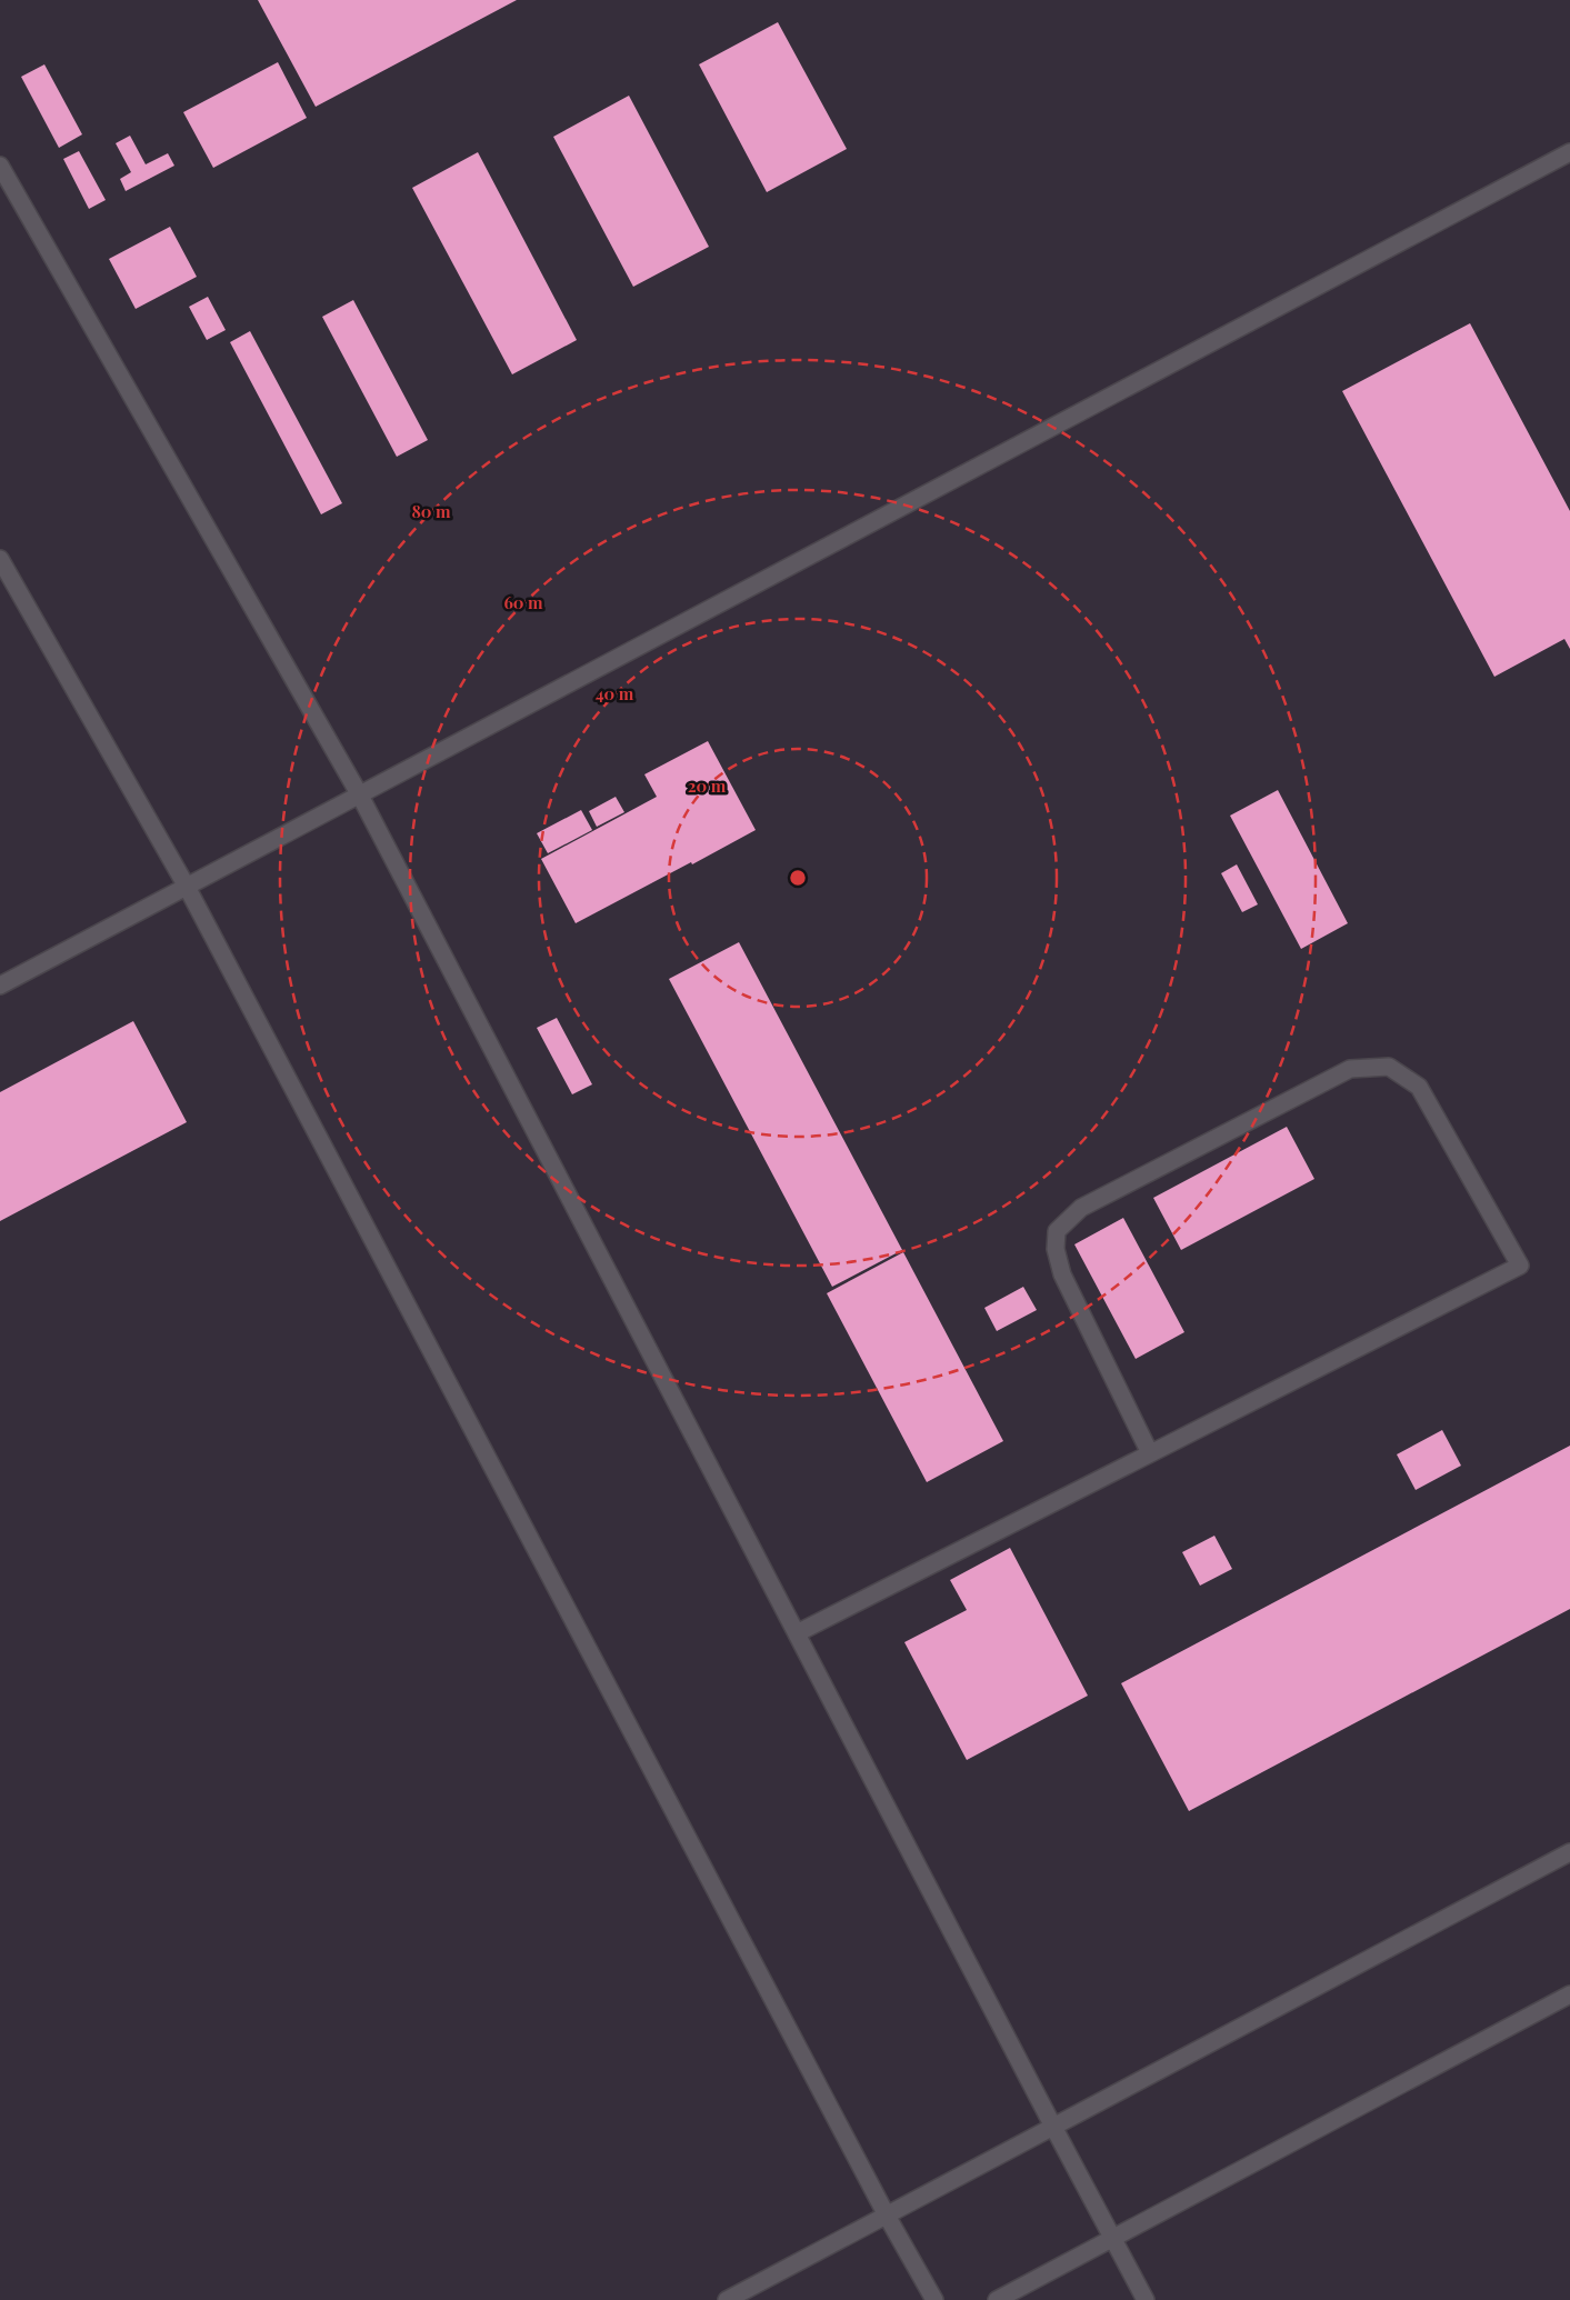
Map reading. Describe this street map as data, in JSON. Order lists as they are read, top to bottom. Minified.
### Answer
{"rings":["80 m","60 m","40 m","20 m"]}
